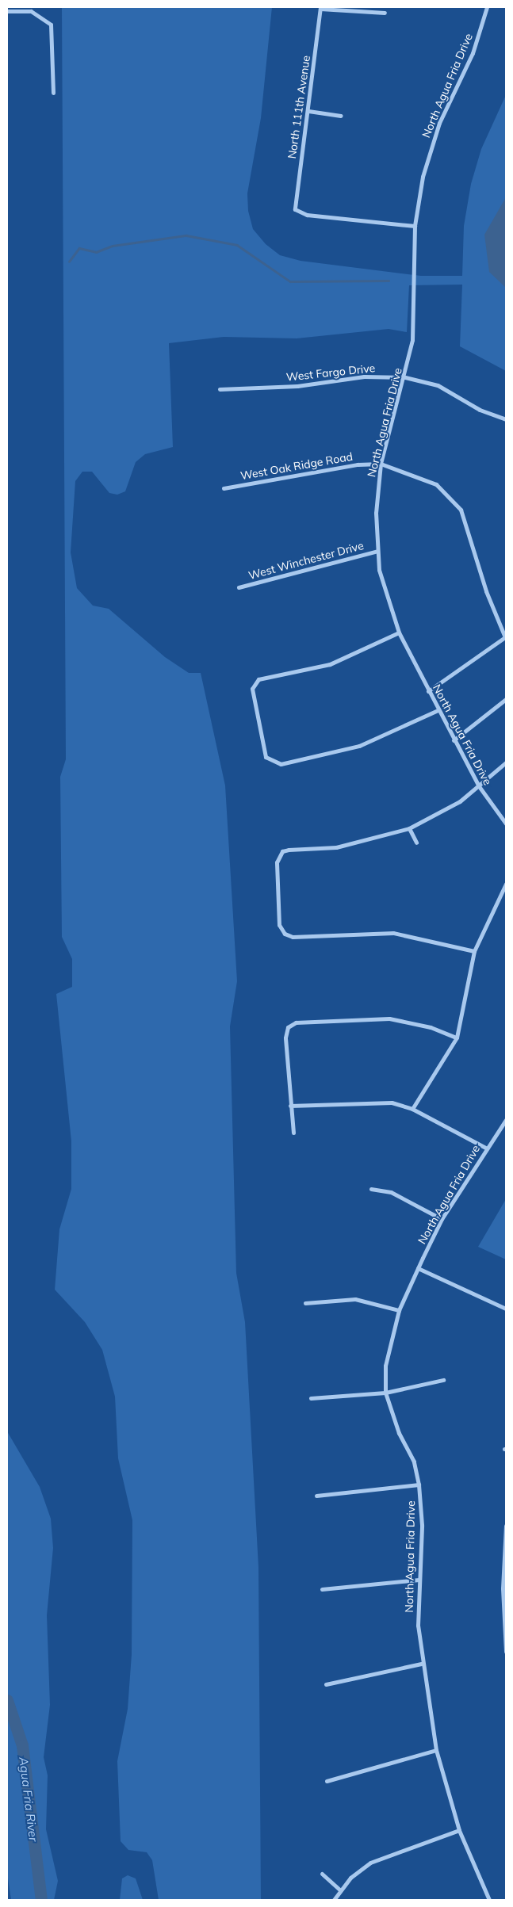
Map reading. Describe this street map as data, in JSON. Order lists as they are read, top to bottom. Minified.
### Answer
{"streets":{"street":["North Agua Fria Drive","North 111th Avenue","West Fargo Drive","West Oak Ridge Road","West Winchester Drive"]},"crossings":[["North Agua Fria Drive","North 111th Avenue"],["North Agua Fria Drive","West Fargo Drive"],["North Agua Fria Drive","West Oak Ridge Road"],["North Agua Fria Drive","West Winchester Drive"]],"water":["Agua Fria River"]}
